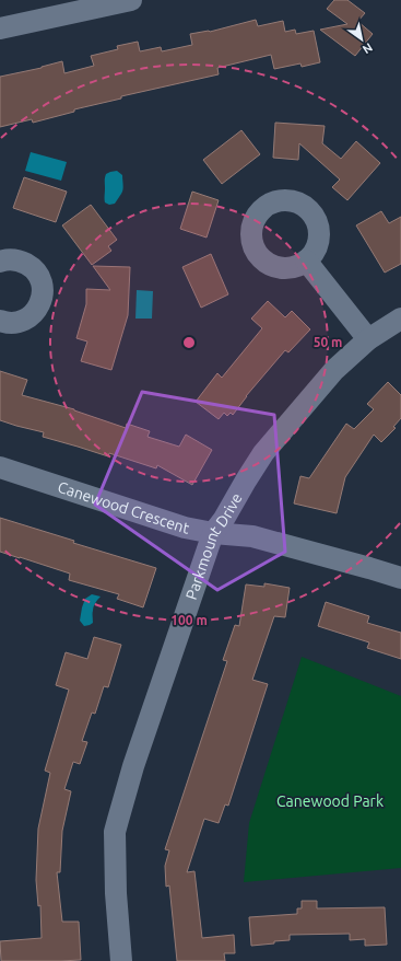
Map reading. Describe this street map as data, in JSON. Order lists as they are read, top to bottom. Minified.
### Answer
{"streets":{"street":["Canewood Crescent","Parkmount Drive"]},"crossings":[["Canewood Crescent","Parkmount Drive"]],"parks":["Canewood Park"],"north":"bottom right","rings":["50 m","100 m"]}
